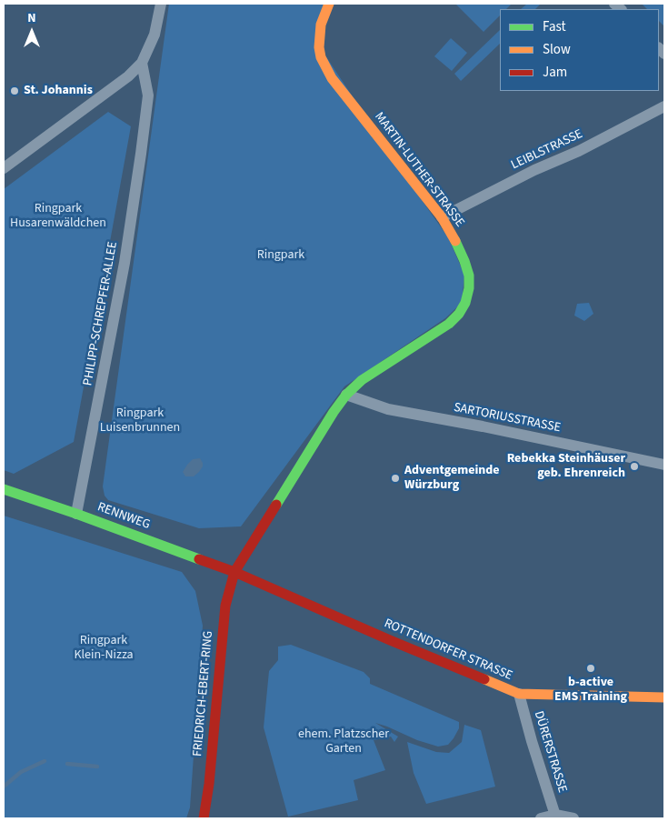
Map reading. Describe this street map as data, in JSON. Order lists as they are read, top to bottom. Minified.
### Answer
{"streets":{"main road":["MARTIN-LUTHER-STRASSE","RENNWEG","ROTTENDORFER STRASSE","FRIEDRICH-EBERT-RING"],"street":["LEIBLSTRASSE","PHILIPP-SCHREPFER-ALLEE","SARTORIUSSTRASSE","DÜRERSTRASSE"]},"crossings":[["LEIBLSTRASSE","MARTIN-LUTHER-STRASSE"],["MARTIN-LUTHER-STRASSE","SARTORIUSSTRASSE"],["MARTIN-LUTHER-STRASSE","RENNWEG"],["MARTIN-LUTHER-STRASSE","ROTTENDORFER STRASSE"],["MARTIN-LUTHER-STRASSE","FRIEDRICH-EBERT-RING"],["PHILIPP-SCHREPFER-ALLEE","RENNWEG"],["RENNWEG","ROTTENDORFER STRASSE"],["RENNWEG","FRIEDRICH-EBERT-RING"],["ROTTENDORFER STRASSE","FRIEDRICH-EBERT-RING"],["ROTTENDORFER STRASSE","DÜRERSTRASSE"]],"parks":["Ringpark Husarenwäldchen","Ringpark","Ringpark Luisenbrunnen","Ringpark Klein-Nizza","ehem. Platzscher Garten"],"places":["St. Johannis","Rebekka Steinhäuser geb. Ehrenreich","Adventgemeinde Würzburg","b-active EMS Training"],"legend":["Fast","Slow","Jam"],"north":"top"}
